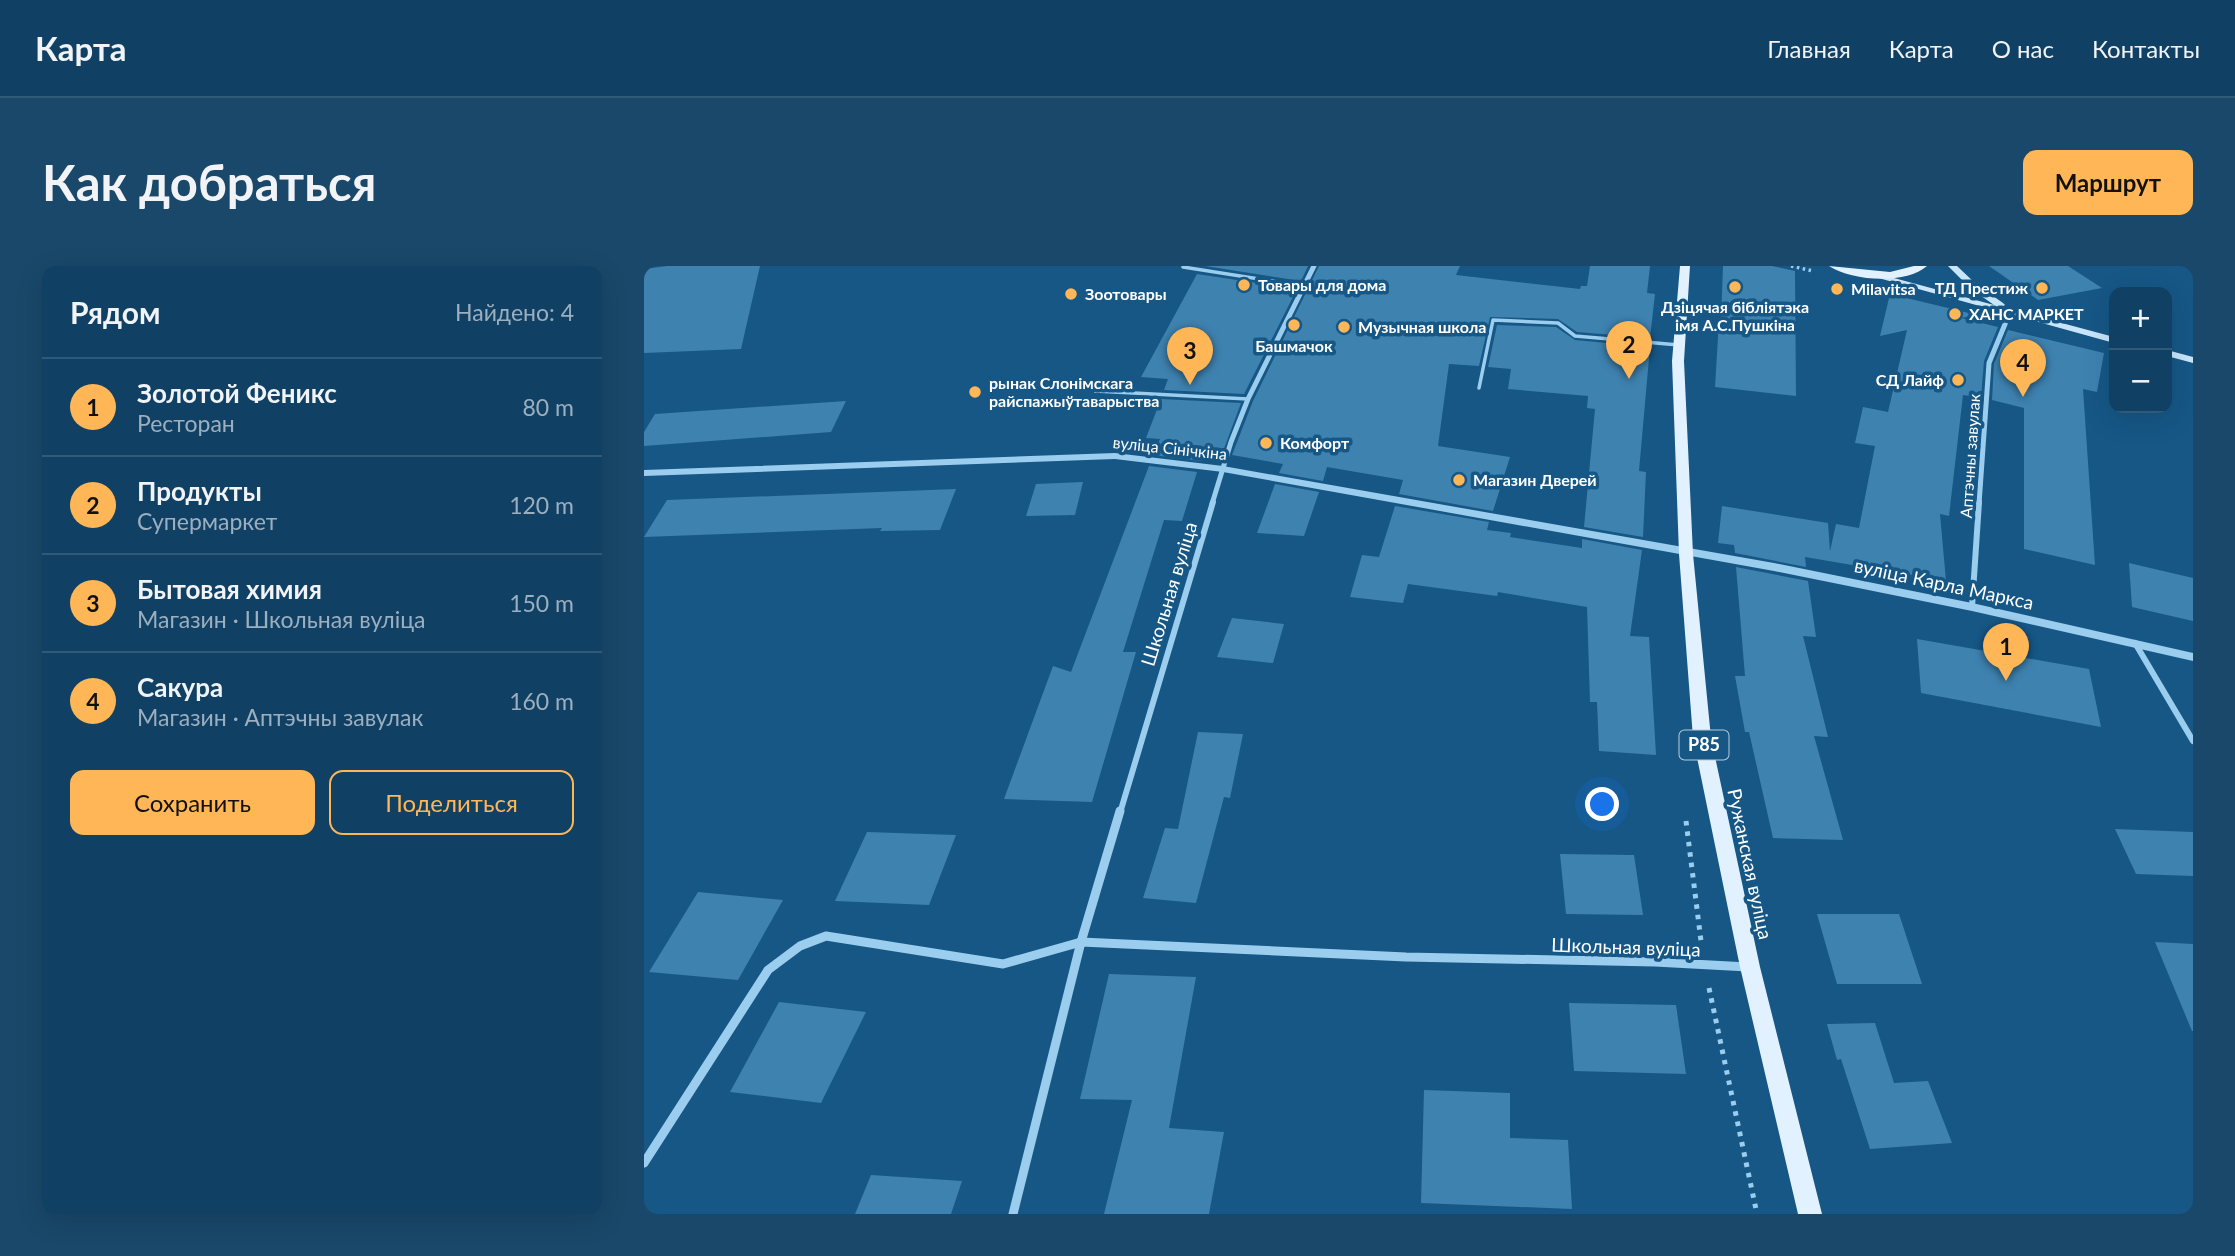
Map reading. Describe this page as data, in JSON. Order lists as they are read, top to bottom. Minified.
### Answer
{"streets":{"main road":["Р85","Ружанская вуліца"],"street":["вуліца Сінічкіна","Аптэчны завулак","вуліца Карла Маркса","Школьная вуліца"]},"crossings":[["вуліца Сінічкіна","вуліца Карла Маркса"],["вуліца Сінічкіна","Школьная вуліца"],["вуліца Сінічкіна","Ружанская вуліца"],["Аптэчны завулак","вуліца Карла Маркса"],["вуліца Карла Маркса","Ружанская вуліца"],["Школьная вуліца","Ружанская вуліца"]],"places":["Товары для дома","Дзіцячая бібліятэка імя А.С.Пушкіна","ТД Престиж","Milavitsa","Зоотовары","ХАНС МАРКЕТ","Башмачок","Музычная школа","СД Лайф","рынак Слонімскага райспажыўтаварыства","Комфорт","Магазин Дверей"],"page":{"header":"Карта","nav":["Главная","Карта","О нас","Контакты"],"buttons":["Маршрут",["Сохранить","Поделиться"]],"title":"Как добраться","heading":["Рядом","Найдено: 4"],"map_buttons":["+","−"],"pins":["2","3","4","1"],"list":[{"mark":"1","name":"Золотой Феникс","note":"Ресторан","value":"80 m"},{"mark":"2","name":"Продукты","note":"Супермаркет","value":"120 m"},{"mark":"3","name":"Бытовая химия","note":"Магазин · Школьная вуліца","value":"150 m"},{"mark":"4","name":"Сакура","note":"Магазин · Аптэчны завулак","value":"160 m"}]}}
